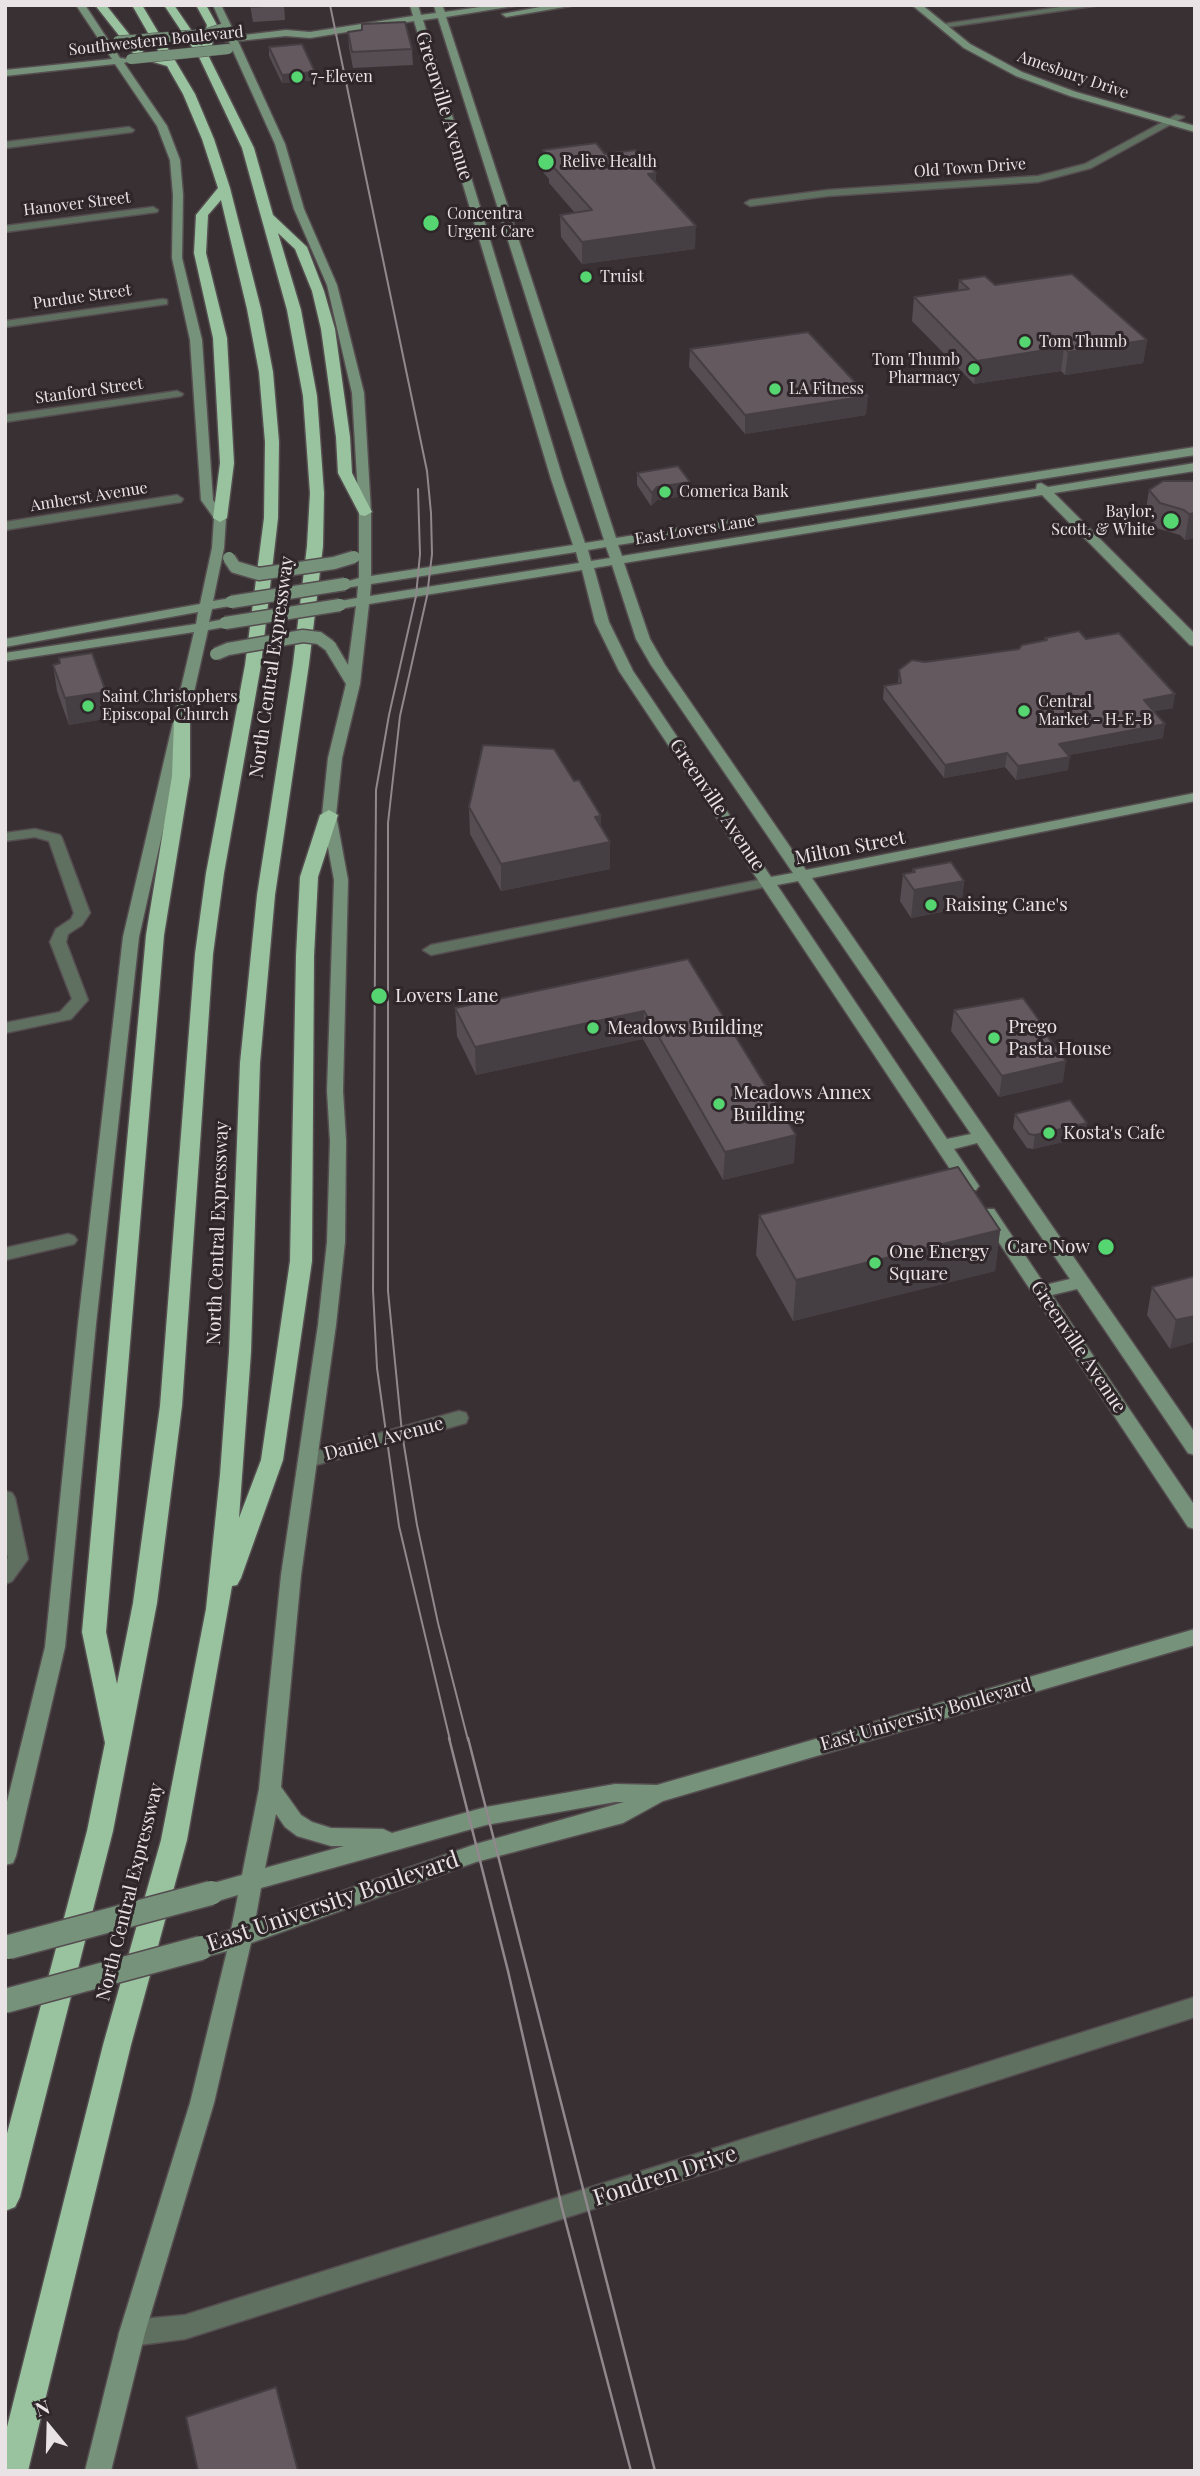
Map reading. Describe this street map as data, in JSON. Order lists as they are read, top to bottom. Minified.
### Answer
{"streets":{"highway":["North Central Expressway"],"main road":["Southwestern Boulevard","Amesbury Drive","Greenville Avenue","East Lovers Lane","Milton Street","East University Boulevard"],"street":["Old Town Drive","Hanover Street","Purdue Street","Stanford Street","Amherst Avenue","Daniel Avenue","Fondren Drive"]},"crossings":[["Southwestern Boulevard","Greenville Avenue"],["Amesbury Drive","Old Town Drive"],["Greenville Avenue","East Lovers Lane"],["Greenville Avenue","Milton Street"]],"places":["7-Eleven","Relive Health","Concentra Urgent Care","Truist","Tom Thumb","Tom Thumb Pharmacy","LA Fitness","Comerica Bank","Baylor, Scott, & White","Saint Christophers Episcopal Church","Central Market - H-E-B","Raising Cane's","Lovers Lane","Meadows Building","Prego Pasta House","Meadows Annex Building","Kosta's Cafe","Care Now","One Energy Square"],"north":"top"}
